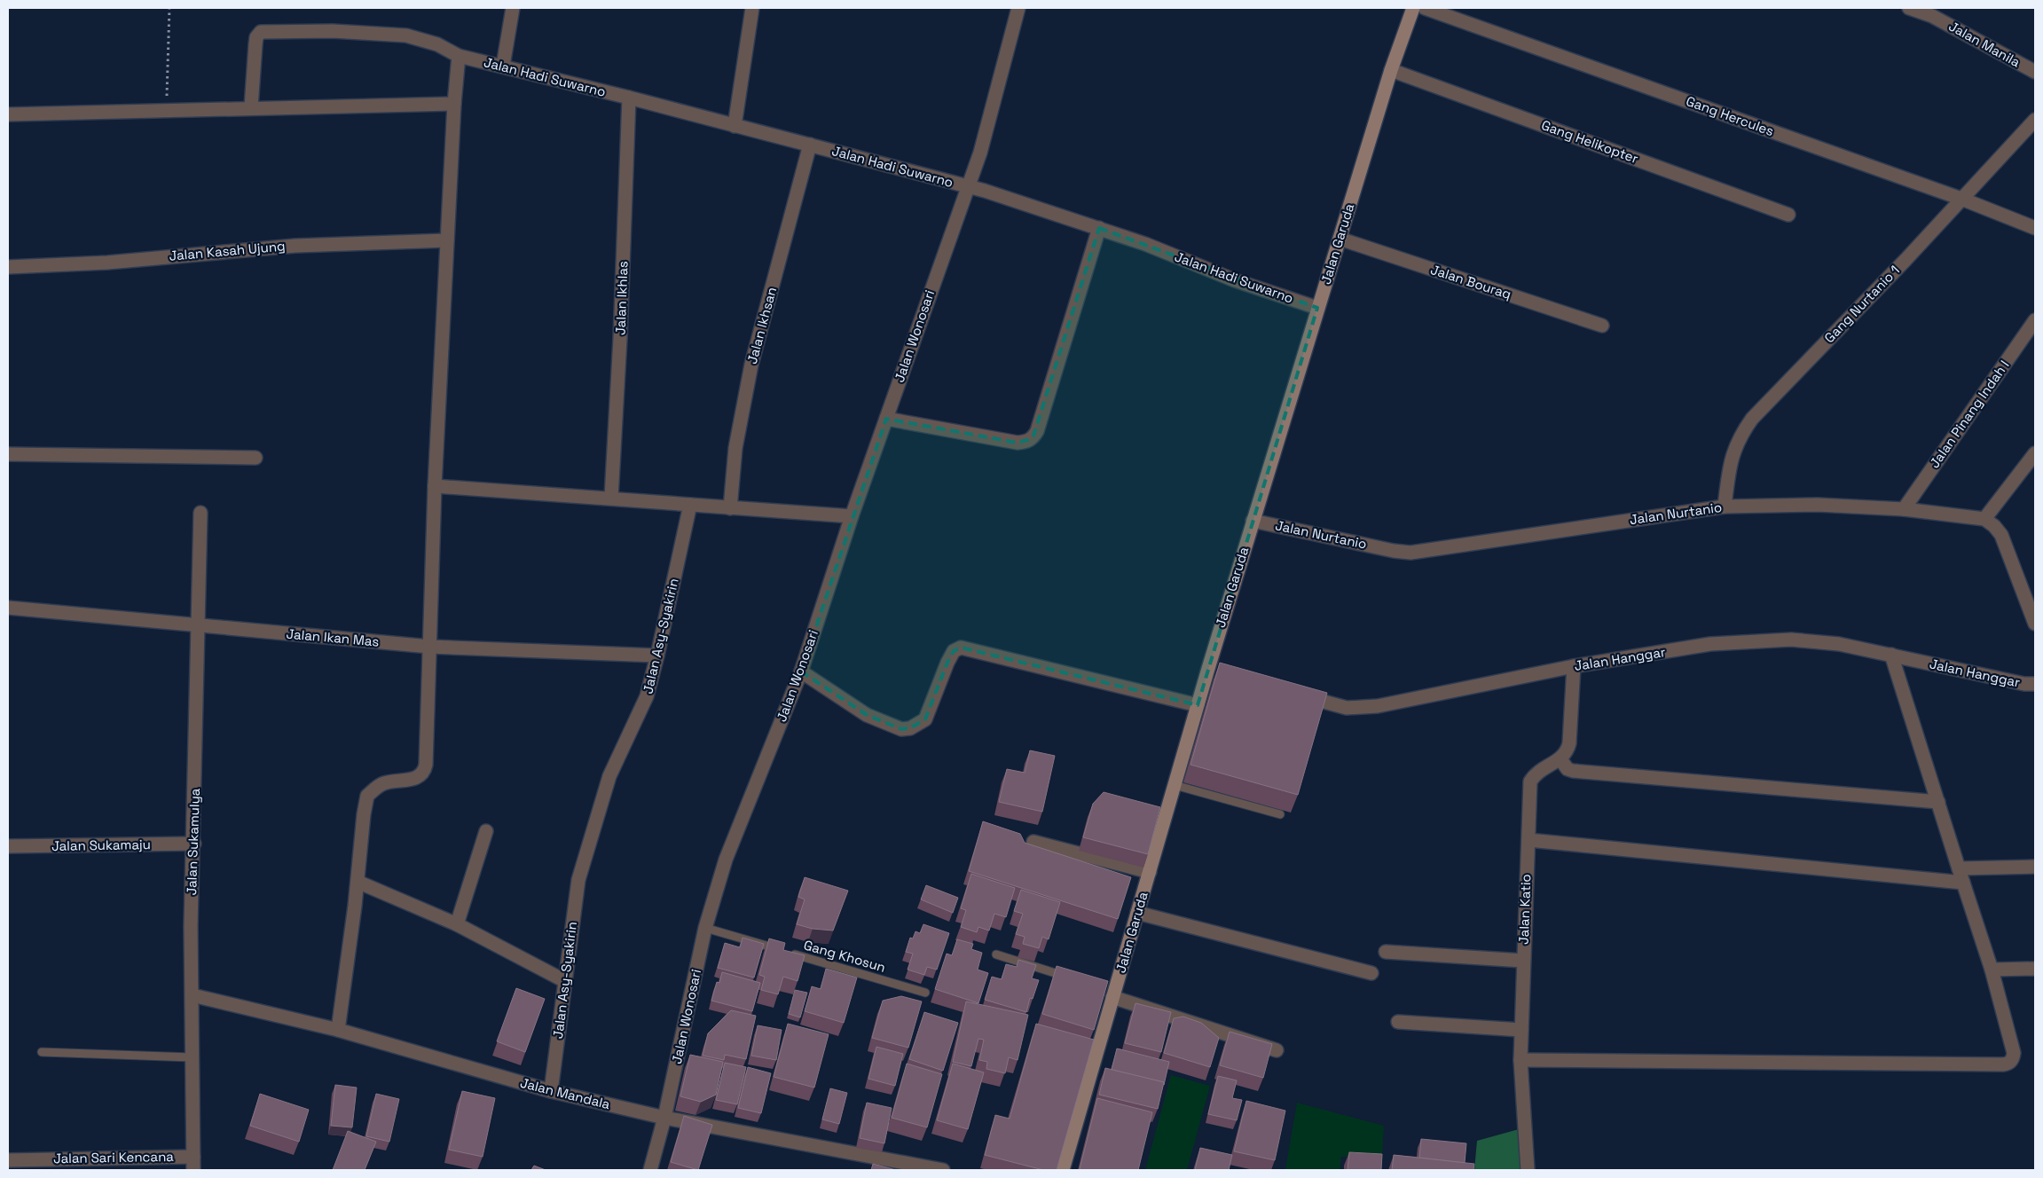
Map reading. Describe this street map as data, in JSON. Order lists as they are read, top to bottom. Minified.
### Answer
{"streets":{"street":["Jalan Manila","Jalan Hadi Suwarno","Gang Hercules","Gang Helikopter","Jalan Garuda","Jalan Kasah Ujung","Jalan Bouraq","Jalan Ikhlas","Gang Nurtanio 1","Jalan Ikhsan","Jalan Wonosari","Jalan Pinang Indah I","Jalan Nurtanio","Jalan Asy-Syakirin","Jalan Ikan Mas","Jalan Hanggar","Jalan Sukamulya","Jalan Sukamaju","Jalan Katio","Jalan Mandala","Jalan Sari Kencana"],"lane":["Gang Khosun"]},"crossings":[["Jalan Hadi Suwarno","Jalan Garuda"],["Jalan Hadi Suwarno","Jalan Ikhlas"],["Jalan Hadi Suwarno","Jalan Ikhsan"],["Jalan Hadi Suwarno","Jalan Wonosari"],["Gang Hercules","Gang Nurtanio 1"],["Gang Helikopter","Jalan Garuda"],["Jalan Garuda","Jalan Bouraq"],["Jalan Garuda","Jalan Nurtanio"],["Gang Nurtanio 1","Jalan Nurtanio"],["Jalan Wonosari","Jalan Mandala"],["Jalan Pinang Indah I","Jalan Nurtanio"],["Jalan Asy-Syakirin","Jalan Ikan Mas"],["Jalan Asy-Syakirin","Jalan Mandala"],["Jalan Ikan Mas","Jalan Sukamulya"],["Jalan Sukamulya","Jalan Sukamaju"],["Jalan Sukamulya","Jalan Mandala"],["Jalan Sukamulya","Jalan Sari Kencana"]]}
